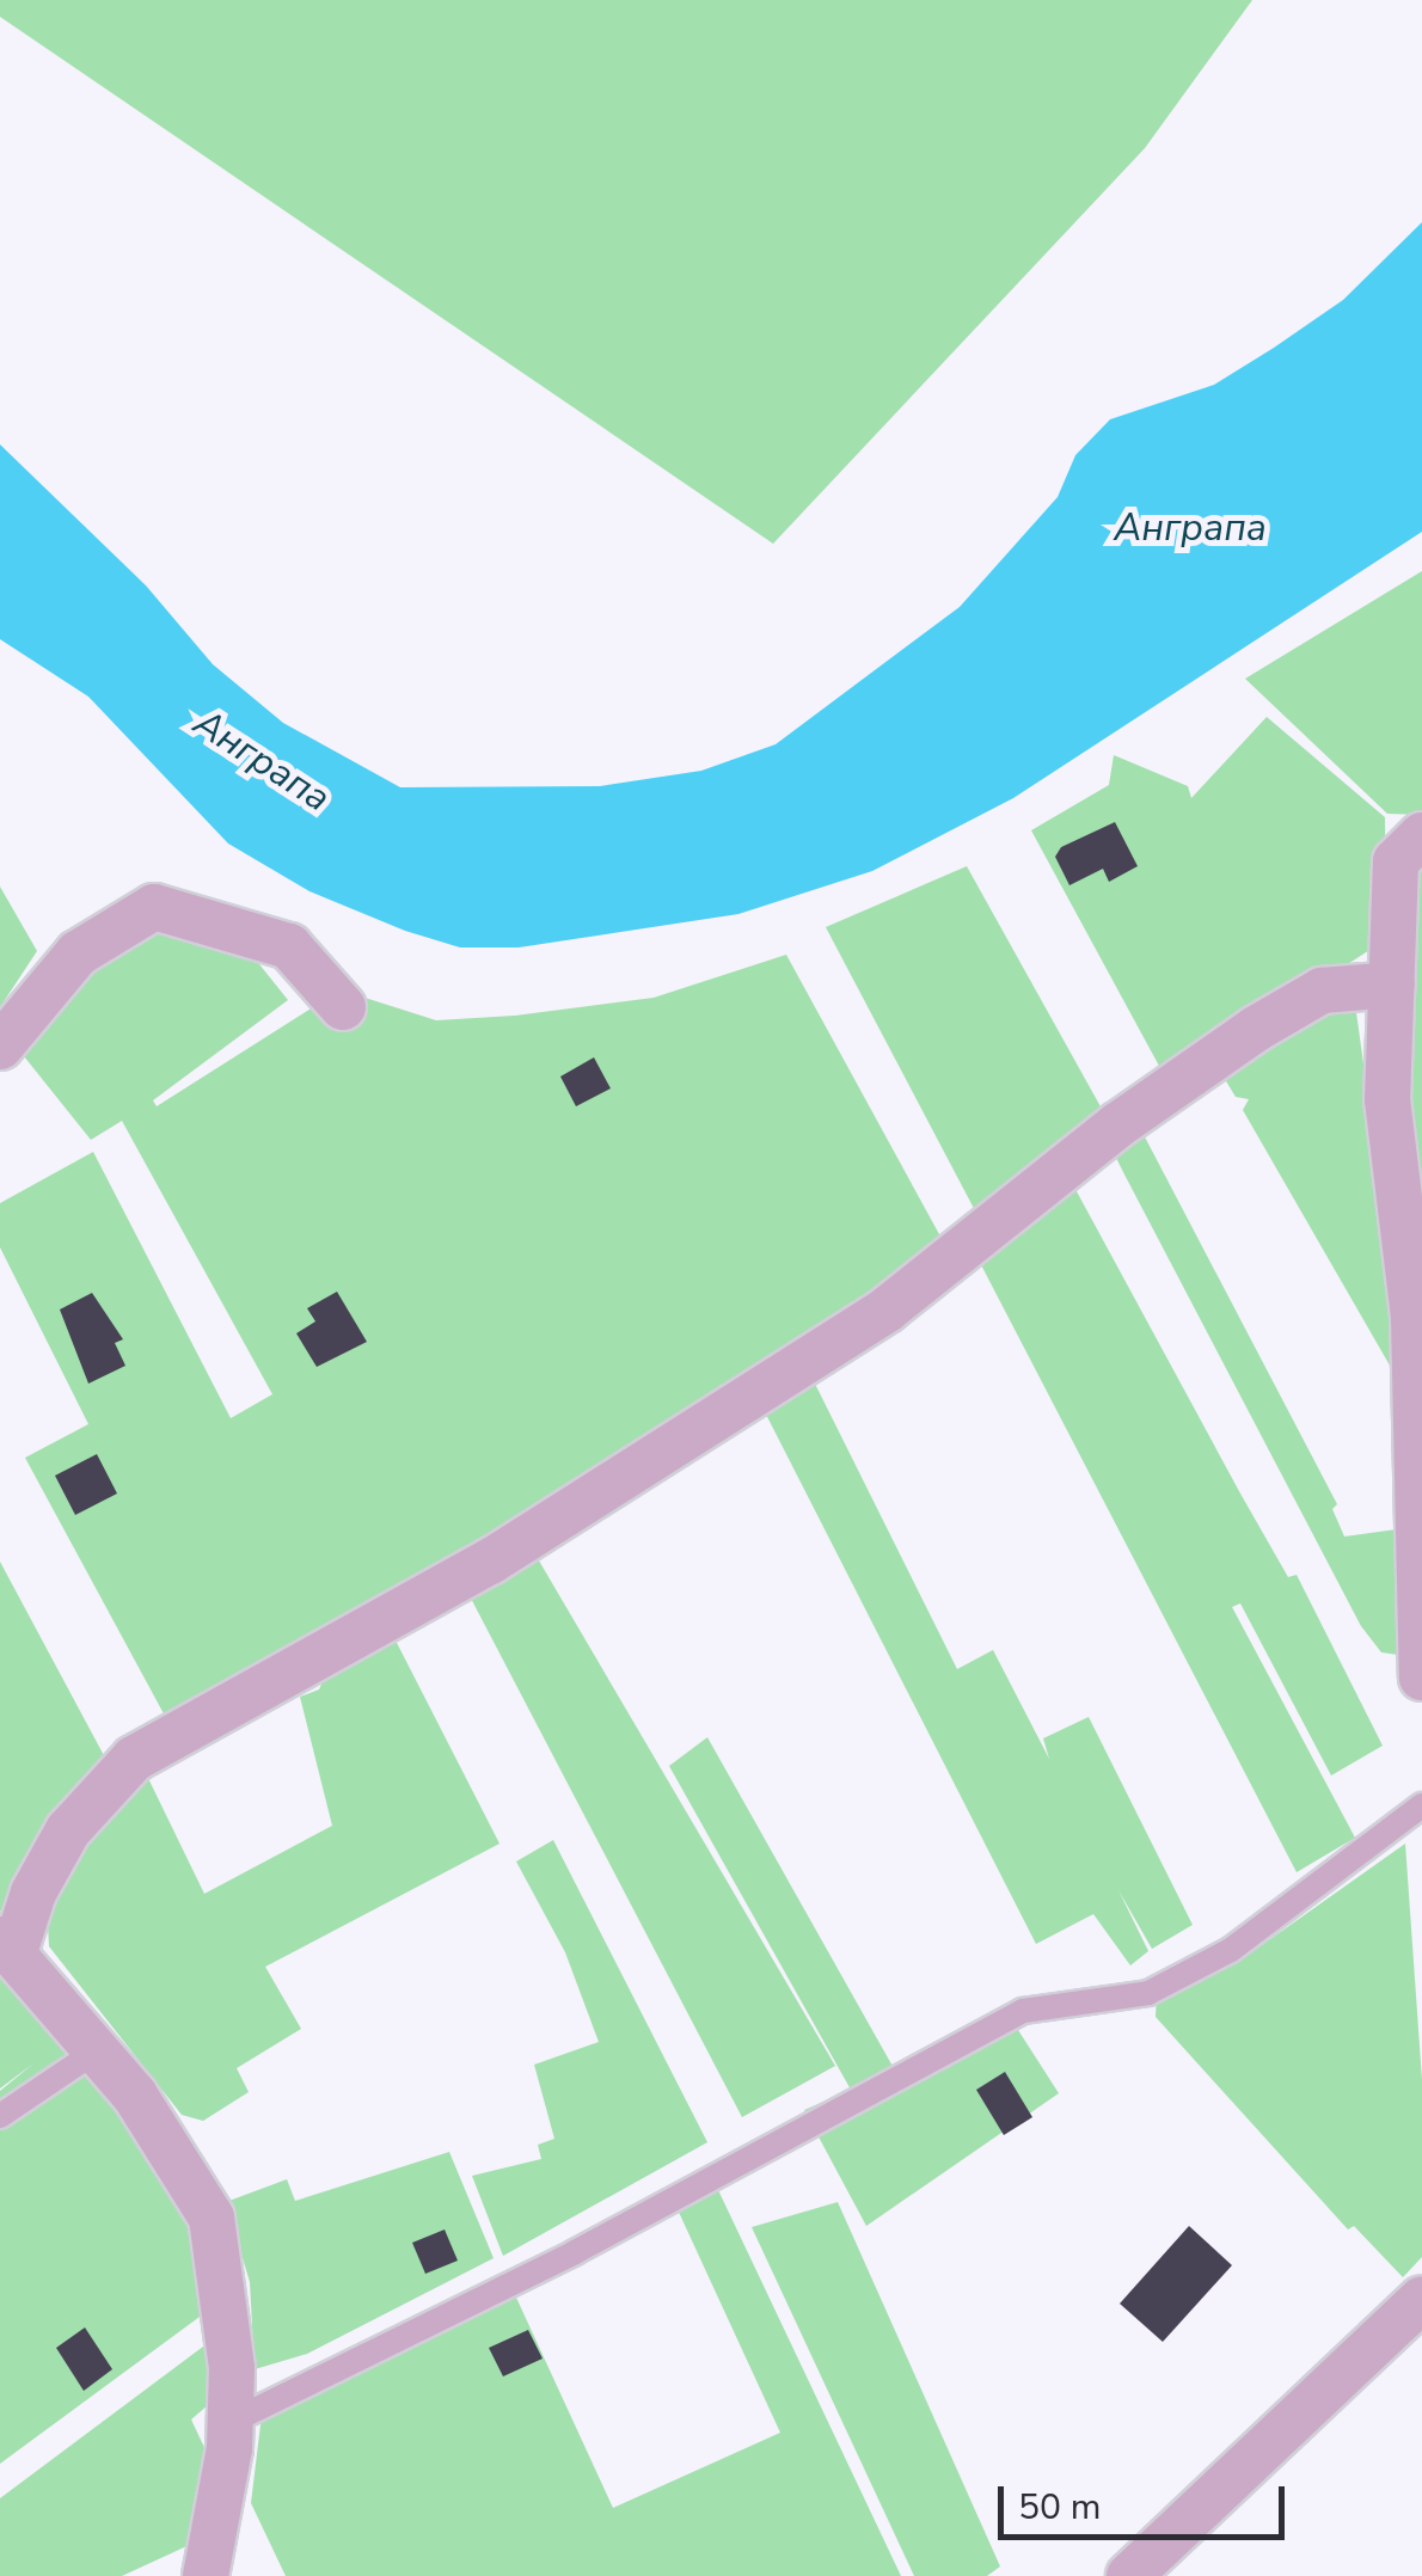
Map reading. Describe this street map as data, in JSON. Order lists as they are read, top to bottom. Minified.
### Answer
{"water":["Анграпа"],"scale_bar":"50 m"}
